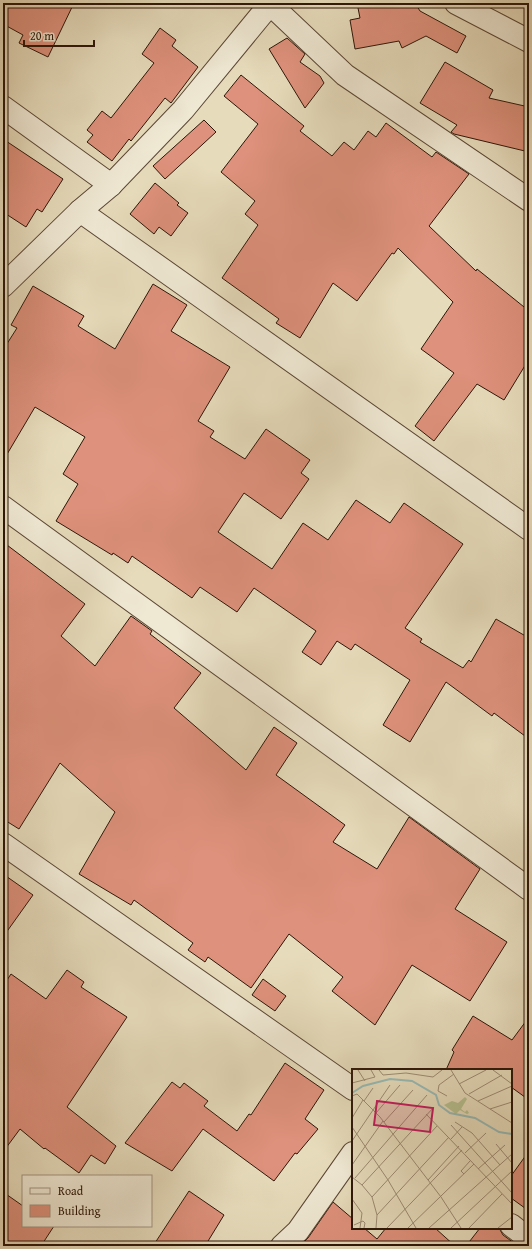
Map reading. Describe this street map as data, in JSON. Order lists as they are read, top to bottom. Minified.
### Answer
{"legend":["Road","Building"],"scale_bar":"20 m"}
